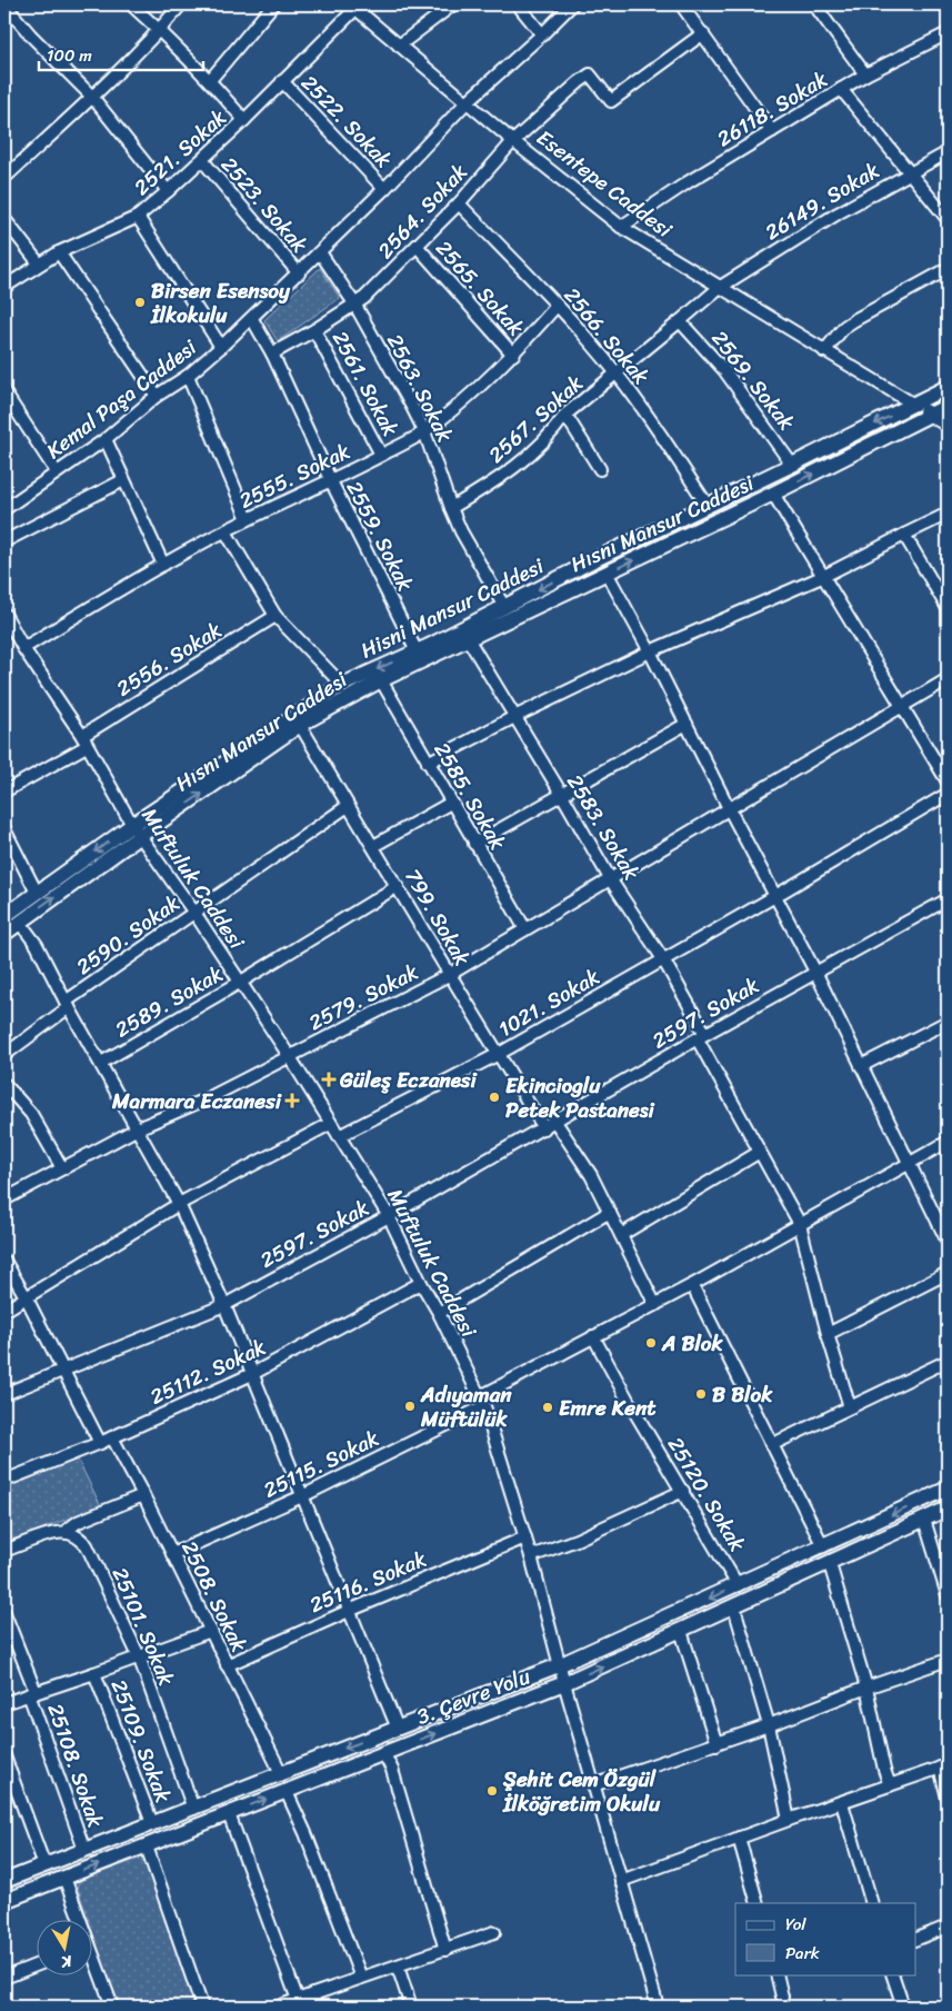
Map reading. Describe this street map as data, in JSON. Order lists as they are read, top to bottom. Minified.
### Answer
{"streets":{"main road":["Esentepe Caddesi","Hısnı Mansur Caddesi","Hisni Mansur Caddesi","3. Çevre Yolu"],"street":["26118. Sokak","2522. Sokak","2521. Sokak","26149. Sokak","2523. Sokak","2564. Sokak","2565. Sokak","2566. Sokak","2569. Sokak","2561. Sokak","2563. Sokak","Kemal Paşa Caddesi","2567. Sokak","2555. Sokak","2559. Sokak","2556. Sokak","2585. Sokak","2583. Sokak","Muftuluk Caddesi","799. Sokak","2590. Sokak","2579. Sokak","2589. Sokak","1021. Sokak","2597. Sokak","25112. Sokak","25115. Sokak","25120. Sokak","25116. Sokak","2508. Sokak","25101. Sokak","25109. Sokak","25108. Sokak"]},"crossings":[["26118. Sokak","Esentepe Caddesi"],["2522. Sokak","2521. Sokak"],["2522. Sokak","Kemal Paşa Caddesi"],["2521. Sokak","Esentepe Caddesi"],["2521. Sokak","2523. Sokak"],["Esentepe Caddesi","26149. Sokak"],["Esentepe Caddesi","2564. Sokak"],["Esentepe Caddesi","Kemal Paşa Caddesi"],["Esentepe Caddesi","2567. Sokak"],["Esentepe Caddesi","Hısnı Mansur Caddesi"],["Esentepe Caddesi","Hisni Mansur Caddesi"],["26149. Sokak","2567. Sokak"],["2523. Sokak","Kemal Paşa Caddesi"],["2564. Sokak","2565. Sokak"],["2564. Sokak","2566. Sokak"],["2564. Sokak","2561. Sokak"],["2564. Sokak","2563. Sokak"],["2564. Sokak","2559. Sokak"],["2565. Sokak","2555. Sokak"],["2566. Sokak","2567. Sokak"],["2566. Sokak","2555. Sokak"],["2566. Sokak","Hisni Mansur Caddesi"],["2569. Sokak","2567. Sokak"],["2569. Sokak","Hisni Mansur Caddesi"],["2561. Sokak","2555. Sokak"],["2563. Sokak","Kemal Paşa Caddesi"],["2563. Sokak","2567. Sokak"],["2563. Sokak","2555. Sokak"],["2563. Sokak","Hisni Mansur Caddesi"],["Kemal Paşa Caddesi","2559. Sokak"],["2555. Sokak","2559. Sokak"],["2555. Sokak","Muftuluk Caddesi"],["Hısnı Mansur Caddesi","Hisni Mansur Caddesi"],["Hısnı Mansur Caddesi","2585. Sokak"],["Hısnı Mansur Caddesi","2583. Sokak"],["Hısnı Mansur Caddesi","Muftuluk Caddesi"],["Hısnı Mansur Caddesi","799. Sokak"],["2559. Sokak","Hisni Mansur Caddesi"],["Hisni Mansur Caddesi","Muftuluk Caddesi"],["2556. Sokak","Muftuluk Caddesi"],["2585. Sokak","2579. Sokak"],["2583. Sokak","2579. Sokak"],["2583. Sokak","1021. Sokak"],["2583. Sokak","2597. Sokak"],["2583. Sokak","25115. Sokak"],["Muftuluk Caddesi","2590. Sokak"],["Muftuluk Caddesi","2579. Sokak"],["Muftuluk Caddesi","2589. Sokak"],["Muftuluk Caddesi","1021. Sokak"],["Muftuluk Caddesi","2597. Sokak"],["Muftuluk Caddesi","25112. Sokak"],["Muftuluk Caddesi","25115. Sokak"],["Muftuluk Caddesi","25116. Sokak"],["Muftuluk Caddesi","3. Çevre Yolu"],["799. Sokak","2590. Sokak"],["799. Sokak","2579. Sokak"],["799. Sokak","2589. Sokak"],["799. Sokak","1021. Sokak"],["799. Sokak","2597. Sokak"],["25112. Sokak","2508. Sokak"],["25115. Sokak","25120. Sokak"],["25115. Sokak","2508. Sokak"],["25120. Sokak","3. Çevre Yolu"],["25116. Sokak","2508. Sokak"],["2508. Sokak","3. Çevre Yolu"],["25101. Sokak","3. Çevre Yolu"],["3. Çevre Yolu","25109. Sokak"],["3. Çevre Yolu","25108. Sokak"]],"one_way":["Hısnı Mansur Caddesi","Hisni Mansur Caddesi"],"places":{"other":["Birsen Esensoy İlkokulu","Ekincioglu Petek Pastanesi","A Blok","B Blok","Adıyaman Müftülük","Emre Kent","Şehit Cem Özgül İlköğretim Okulu"],"health":["Güleş Eczanesi","Marmara Eczanesi"]},"legend":["Yol","Park"],"scale_bar":"100 m","north":"bottom"}
